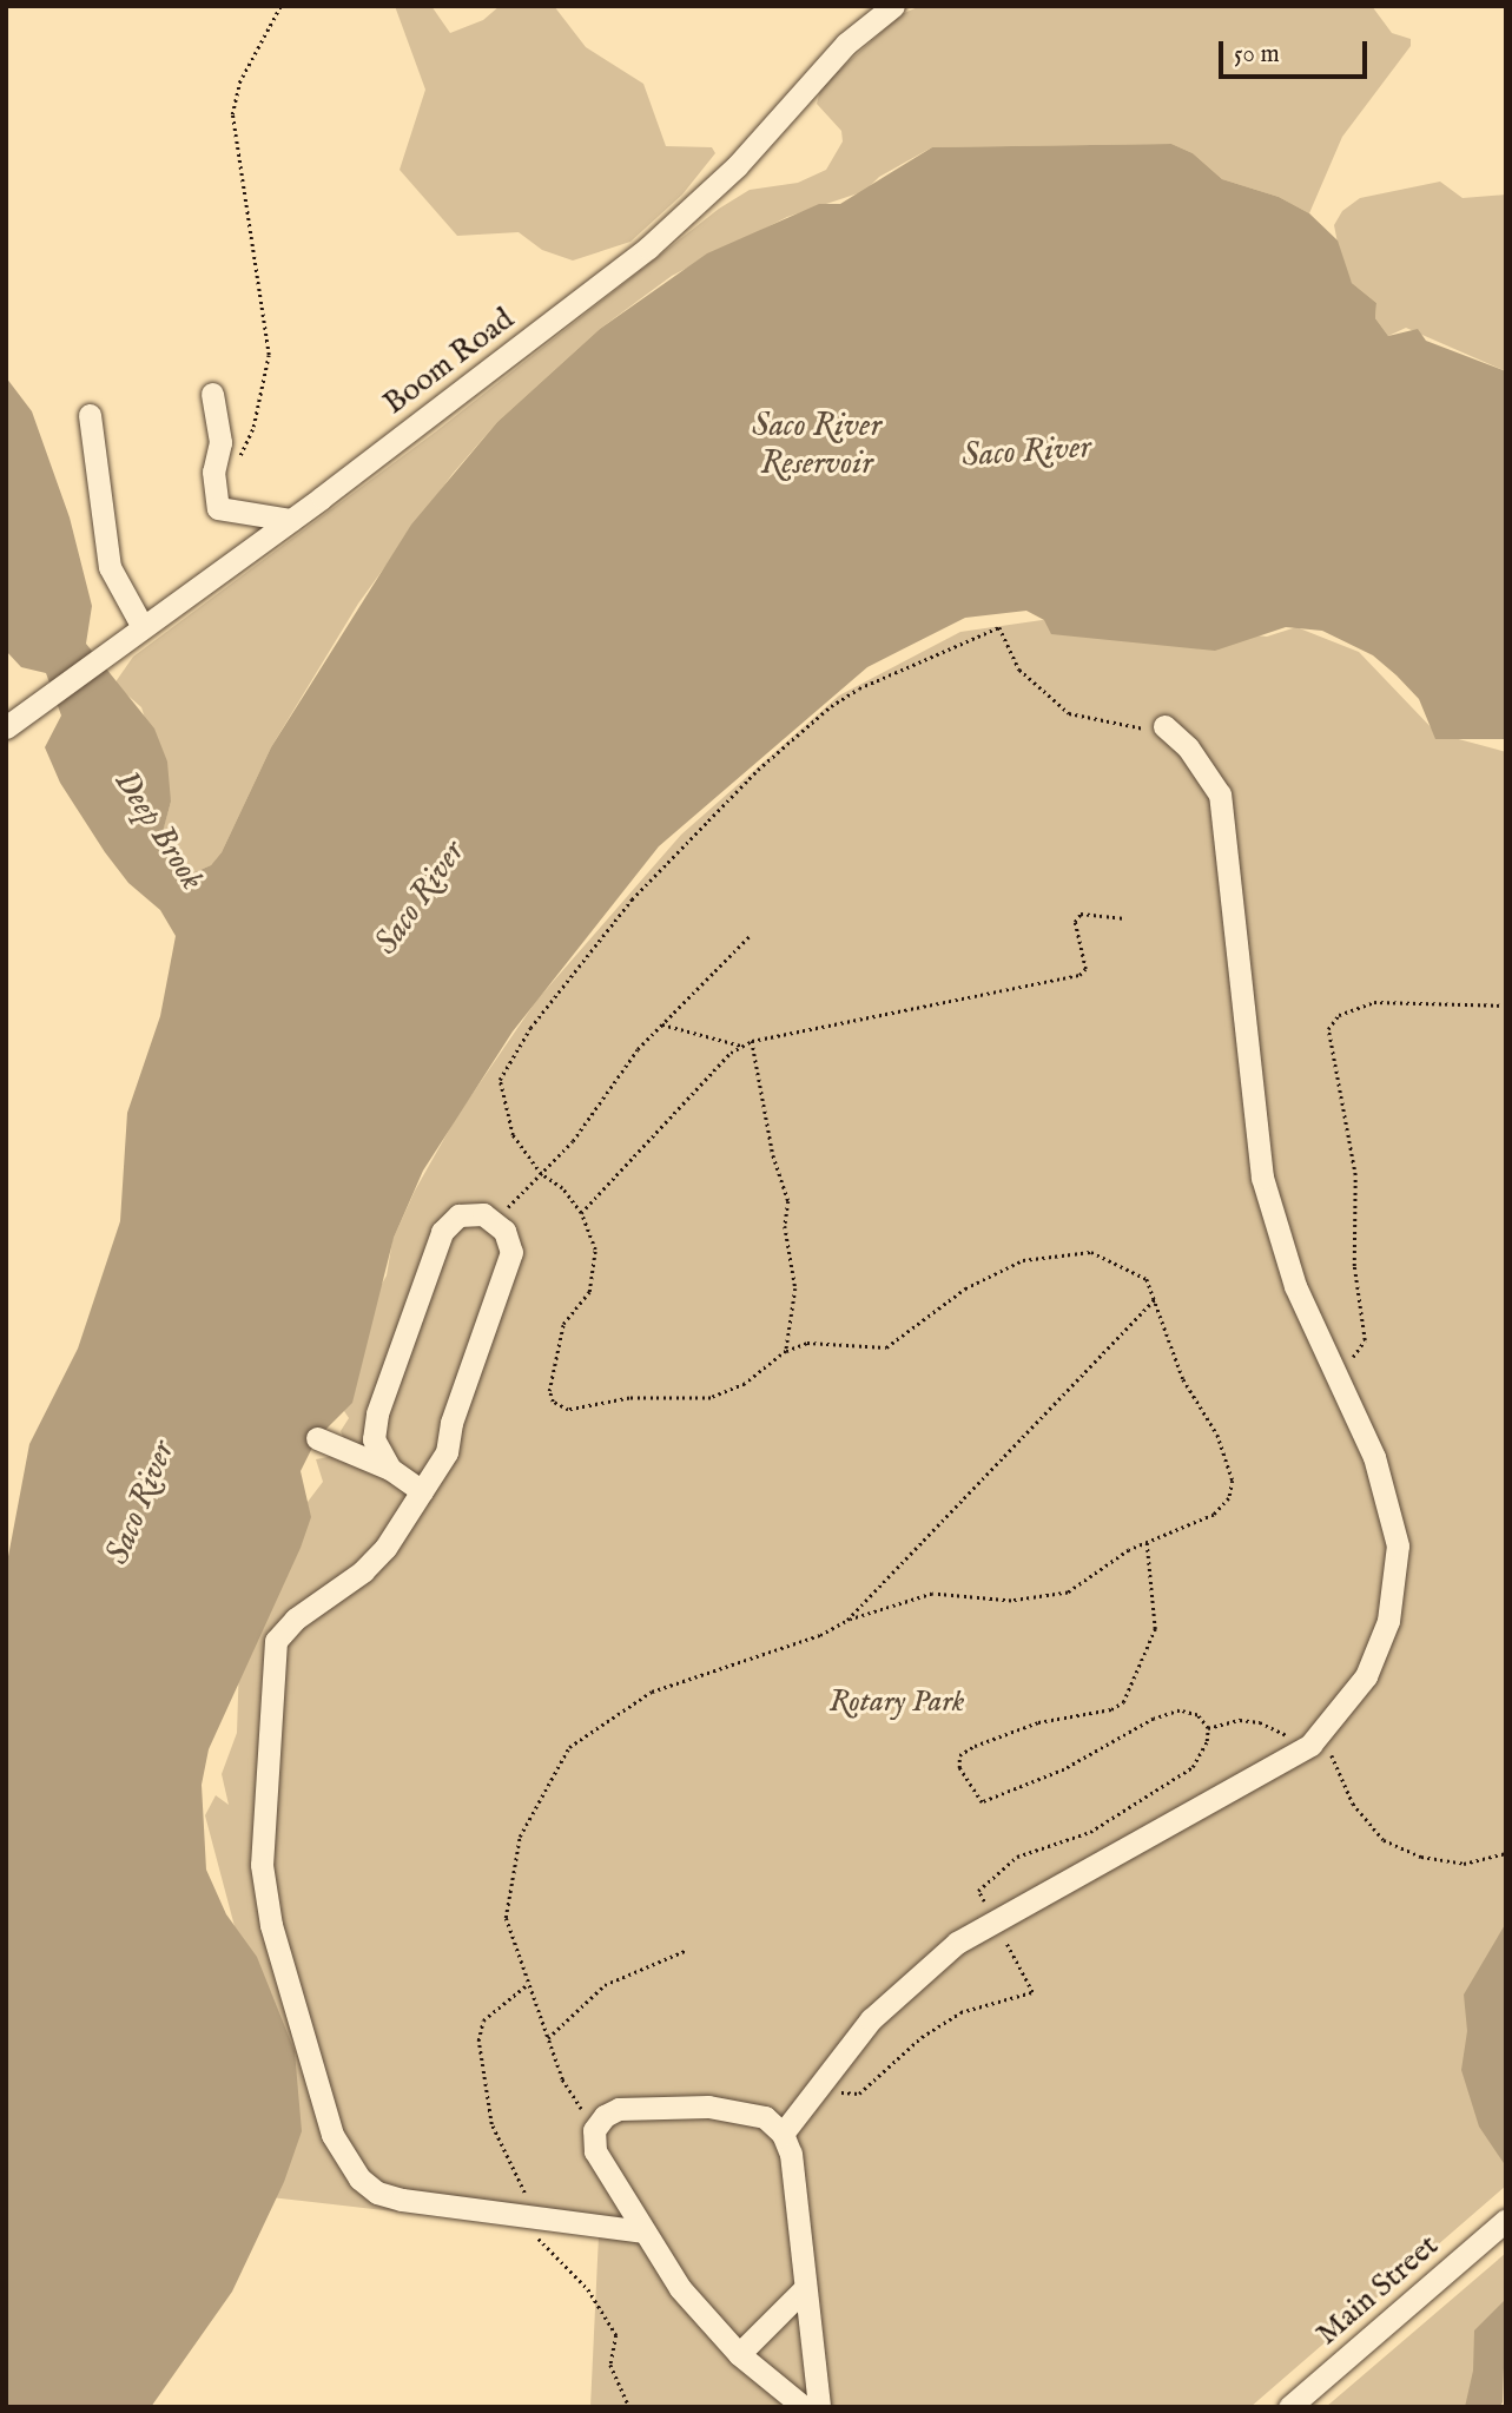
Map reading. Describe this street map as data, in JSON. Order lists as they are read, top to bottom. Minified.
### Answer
{"streets":{"street":["Boom Road","Main Street"]},"water":["Saco River Reservoir","Saco River","Deep Brook"],"parks":["Rotary Park"],"scale_bar":"50 m"}
